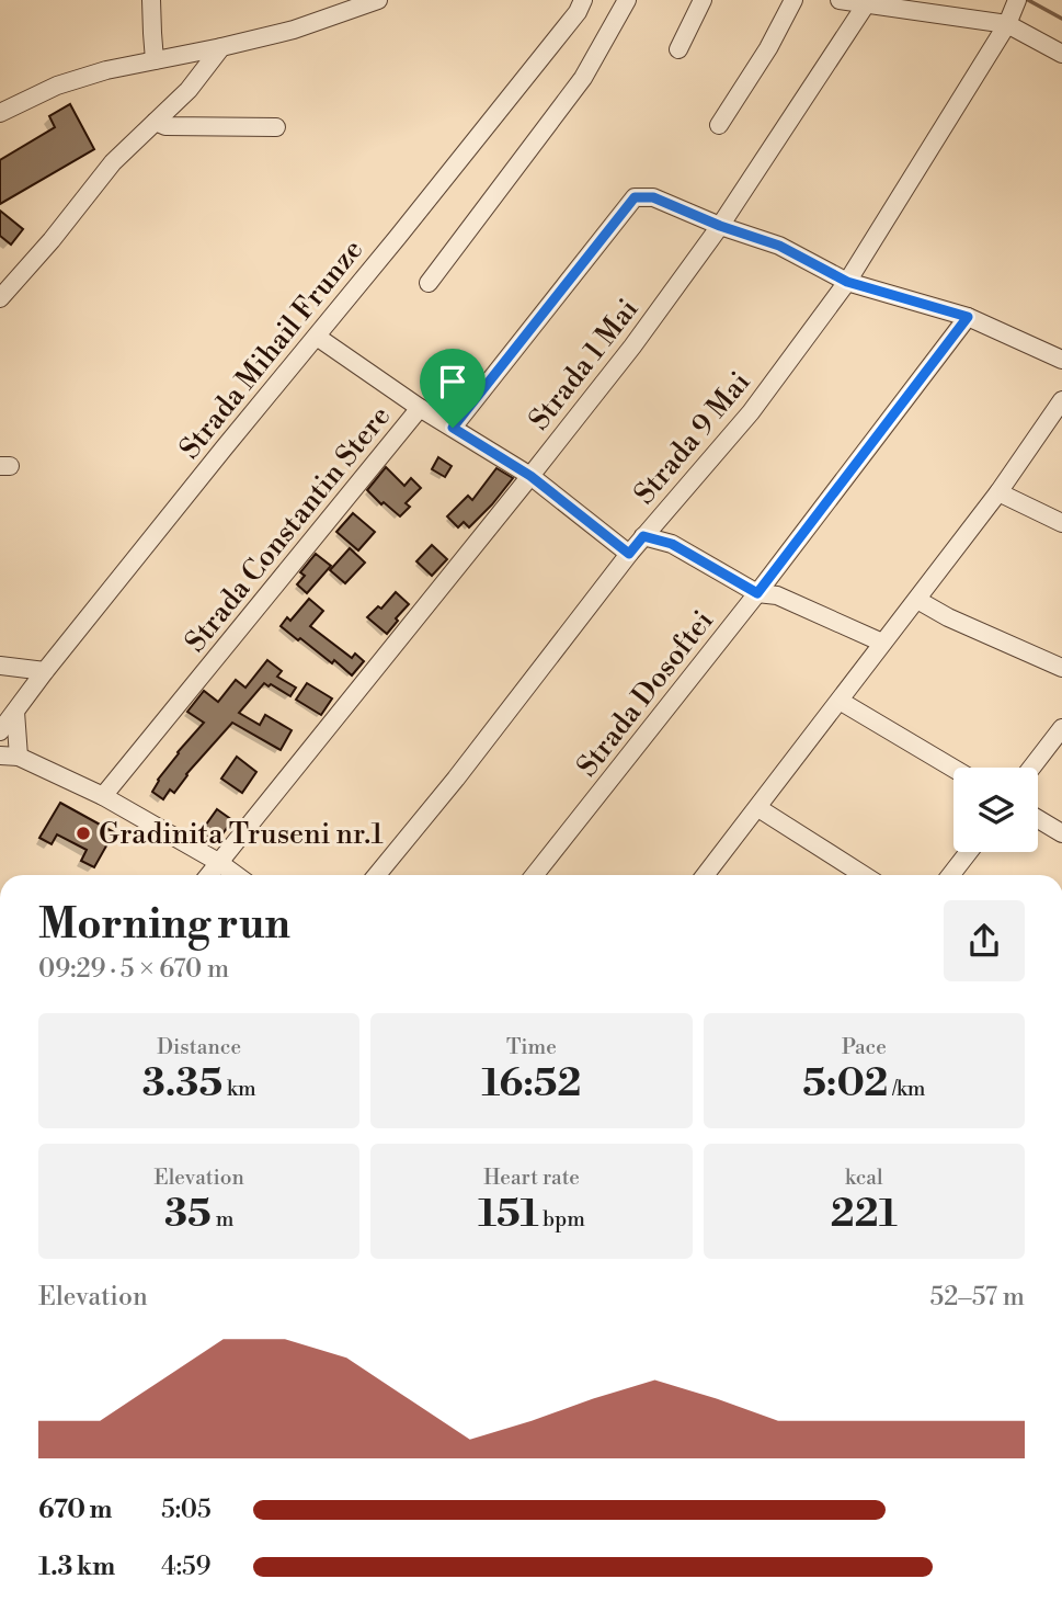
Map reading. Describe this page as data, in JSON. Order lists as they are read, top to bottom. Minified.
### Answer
{"streets":{"street":["Strada Mihail Frunze","Strada 1 Mai","Strada 9 Mai","Strada Constantin Stere","Strada Dosoftei"]},"crossings":[["Strada 1 Mai","Strada Constantin Stere"],["Strada 9 Mai","Strada Constantin Stere"]],"places":["Gradinita Truseni nr.1"],"page":{"heading":["Morning run","09:29 · 5 × 670 m"],"stats":[["Distance","3.35 km"],["Time","16:52"],["Pace","5:02 /km"],["Elevation","35 m"],["Heart rate","151 bpm"],["kcal","221"]],"chart":["Elevation","52–57 m"],"list":[{"name":"670 m","note":"5:05"},{"name":"1.3 km","note":"4:59"}]}}
